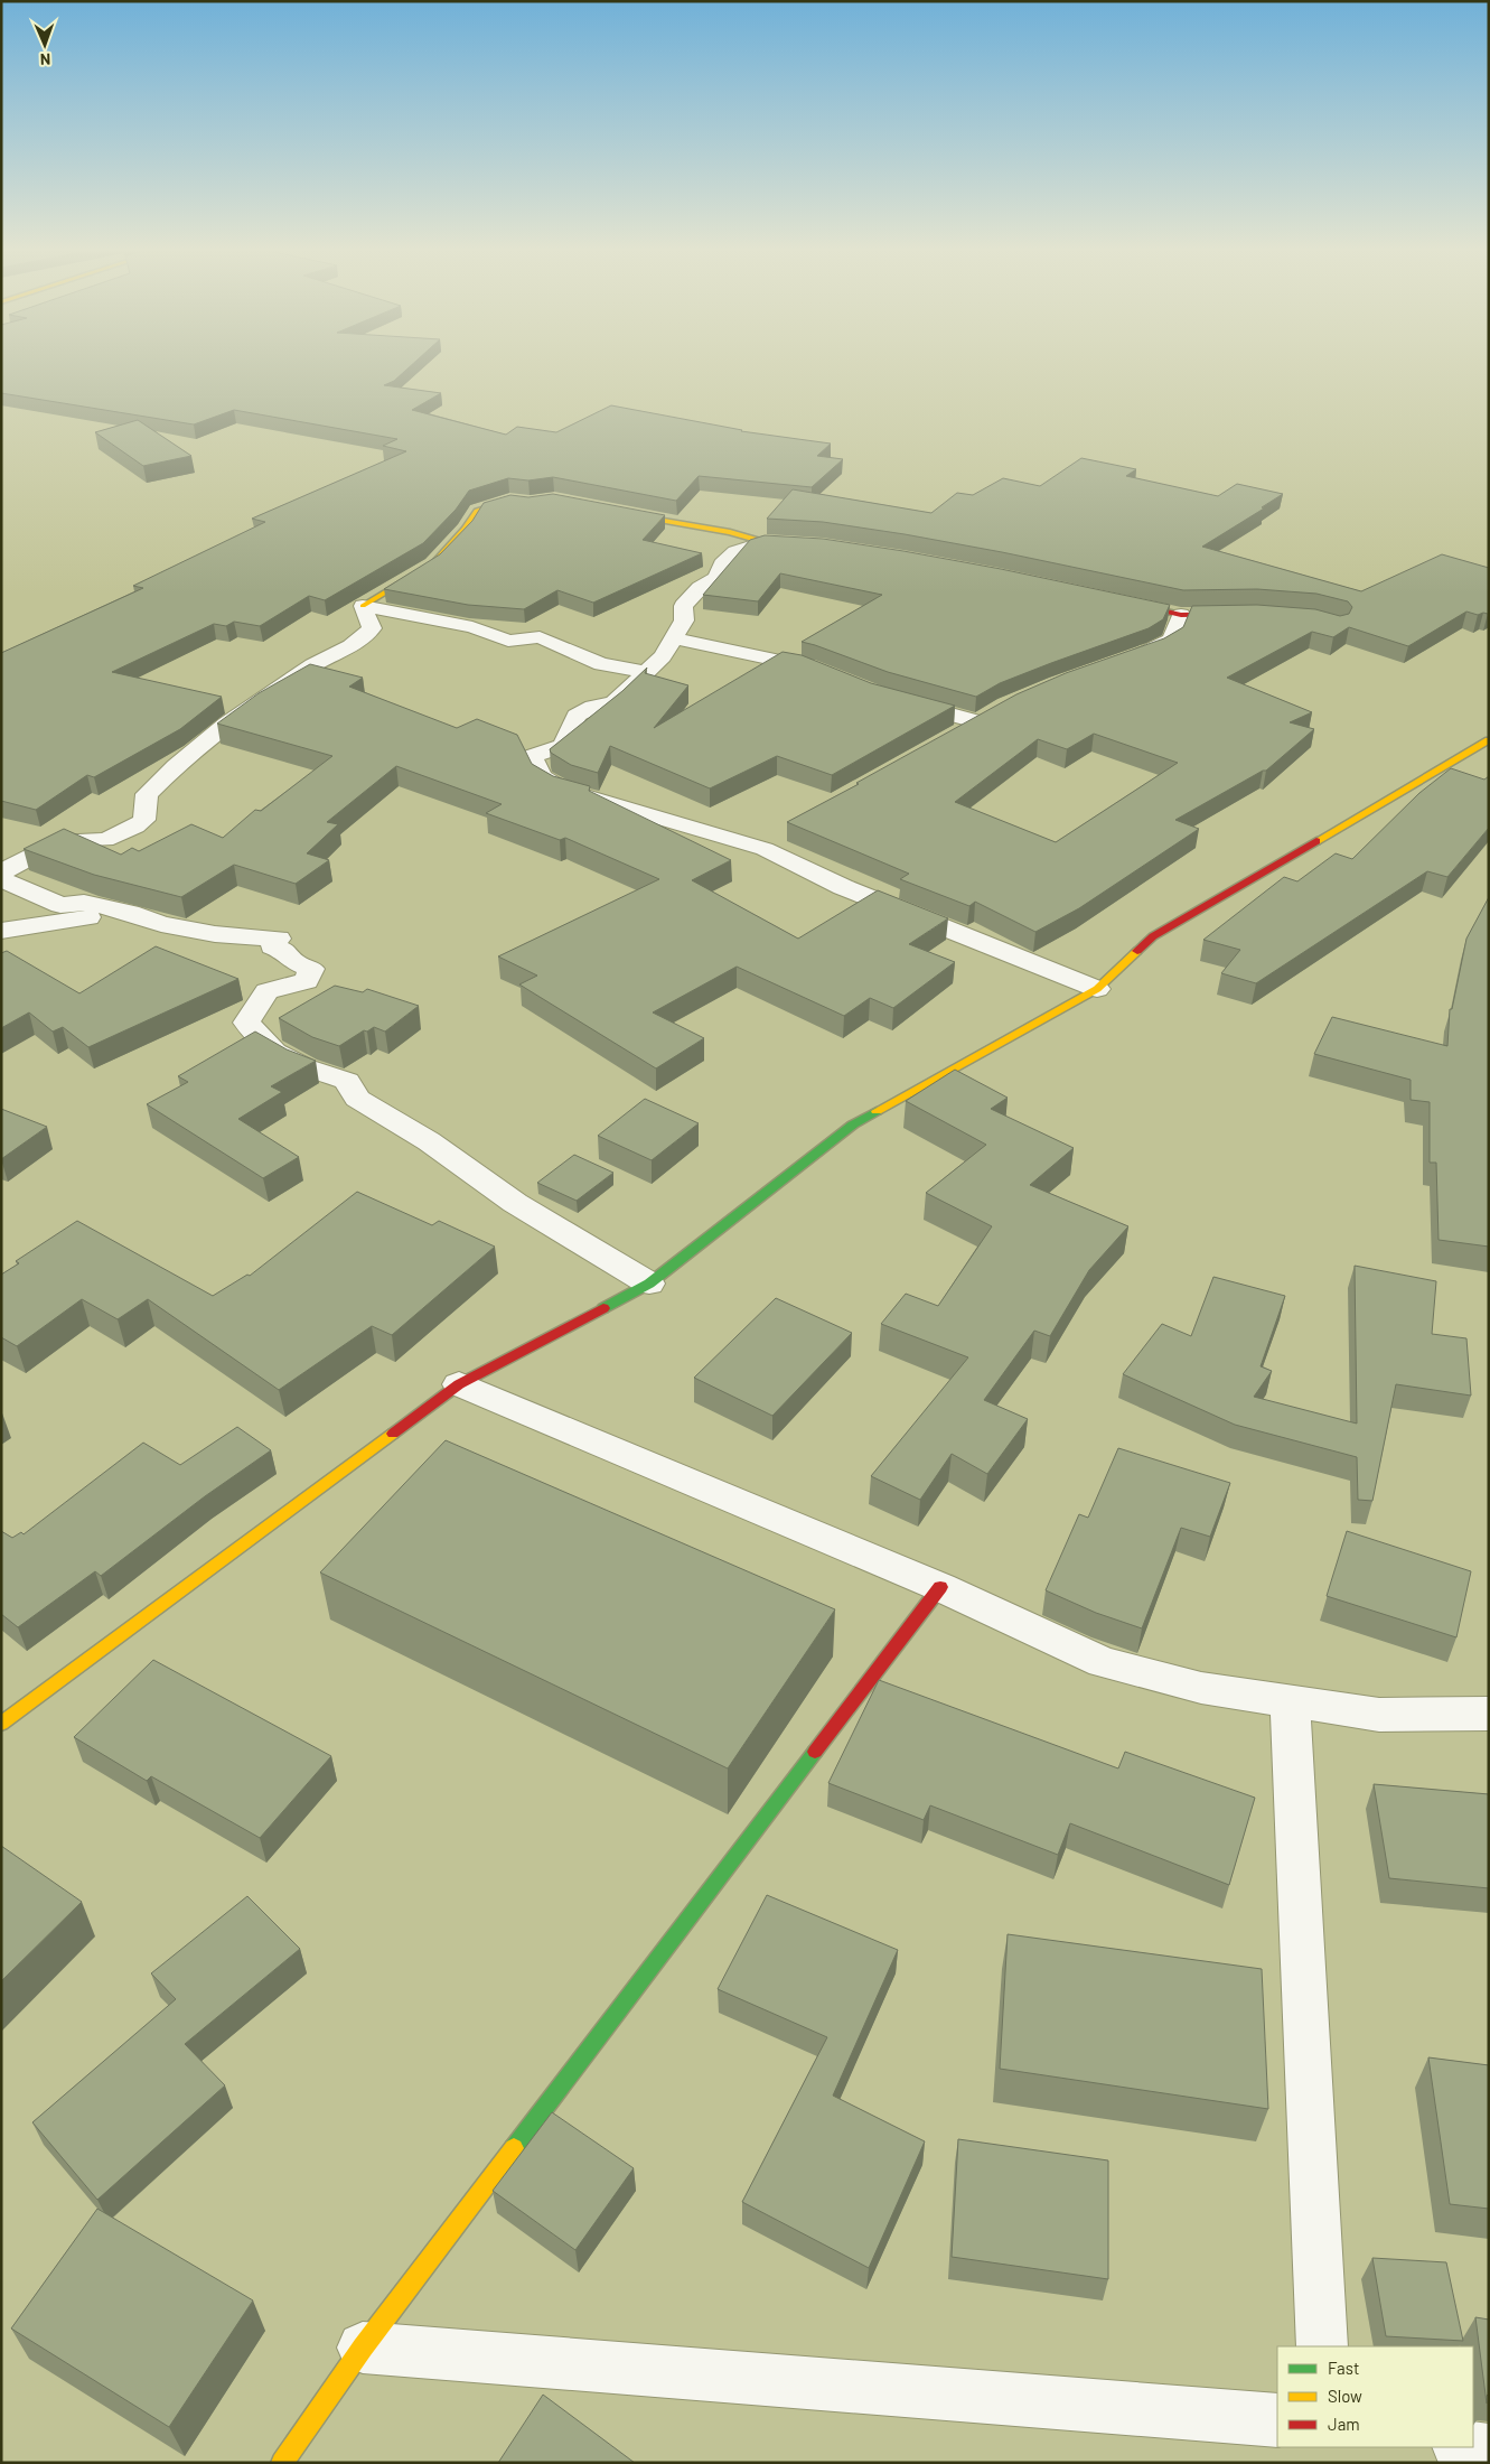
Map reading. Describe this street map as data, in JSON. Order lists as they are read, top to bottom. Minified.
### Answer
{"legend":["Fast","Slow","Jam"],"north":"bottom"}
